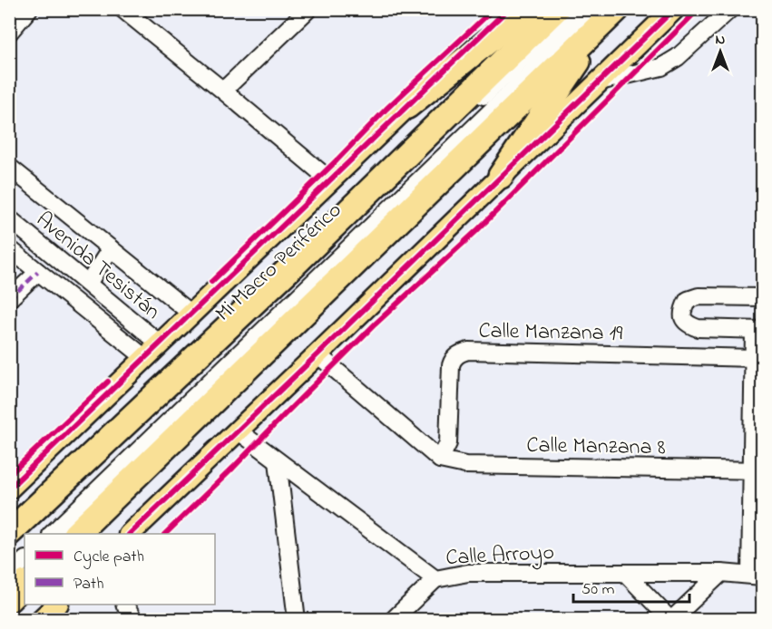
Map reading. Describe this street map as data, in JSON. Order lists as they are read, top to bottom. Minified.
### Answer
{"streets":{"street":["Mi Macro Periférico","Avenida Tesistán","Calle Manzana 19","Calle Manzana 8","Calle Arroyo"]},"crossings":[["Calle Manzana 19","Calle Manzana 8"]],"legend":["Cycle path","Path"],"scale_bar":"50 m","north":"top"}
